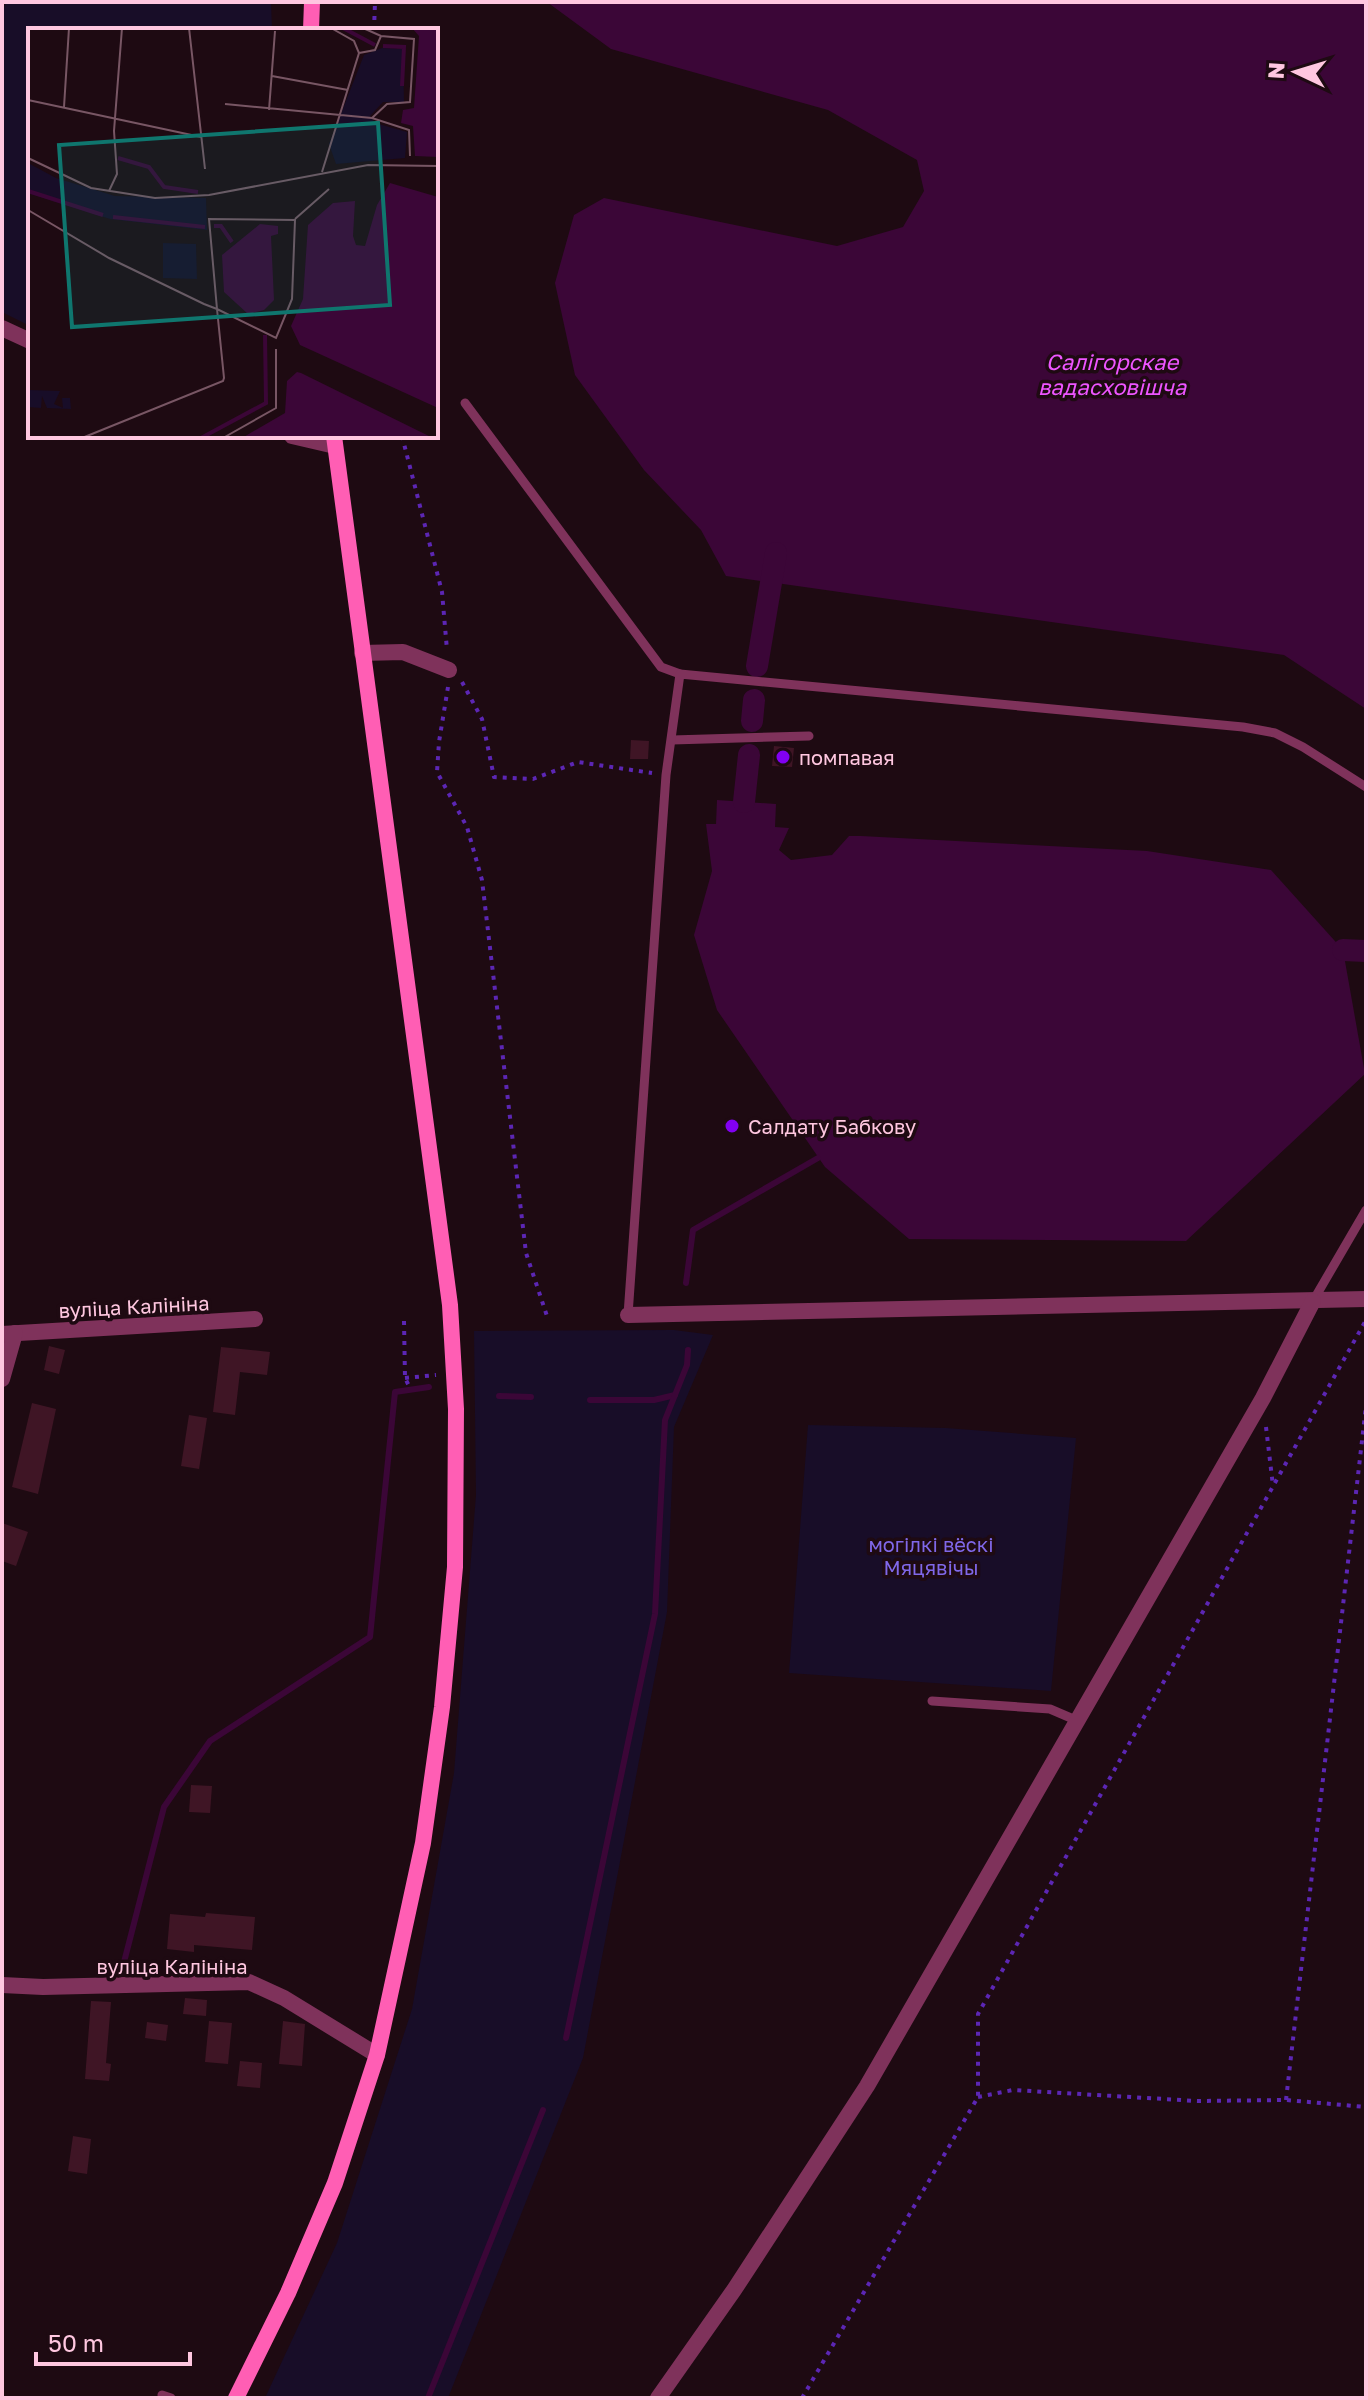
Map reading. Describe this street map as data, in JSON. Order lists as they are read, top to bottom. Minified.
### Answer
{"streets":{"street":["вуліца Калініна"]},"water":["Салігорскае вадасховішча"],"parks":["могілкі вёскі Мяцявічы"],"places":["помпавая","Салдату Бабкову"],"scale_bar":"50 m","north":"left"}
